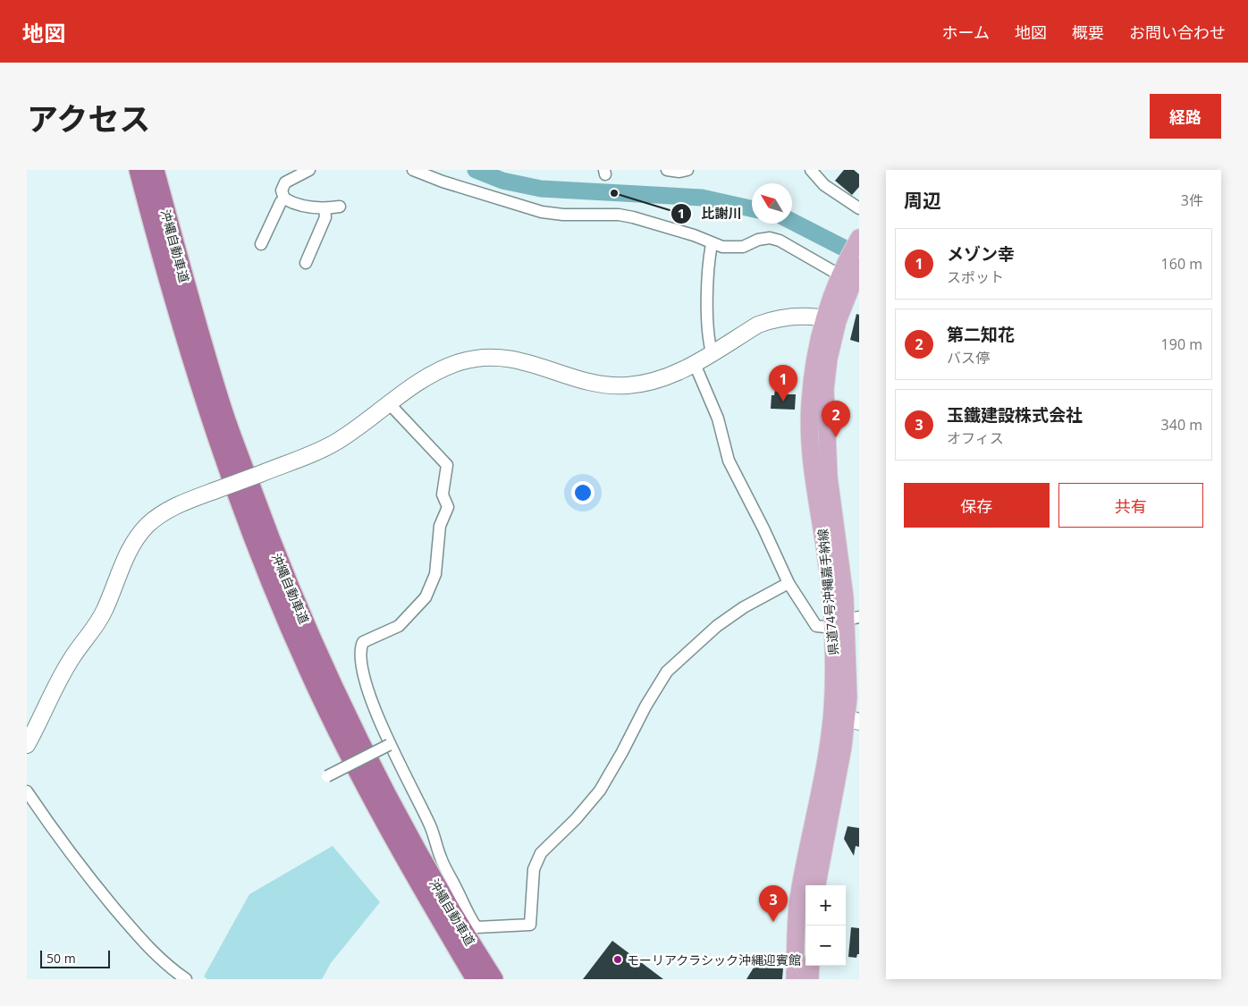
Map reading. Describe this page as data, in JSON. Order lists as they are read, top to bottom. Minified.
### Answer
{"streets":{"highway":["沖縄自動車道"],"main road":["県道74号沖縄嘉手納線"]},"places":["比謝川","モーリアクラシック沖縄迎賓館"],"scale_bar":"50 m","north":"top left","page":{"header":"地図","nav":["ホーム","地図","概要","お問い合わせ"],"title":"アクセス","buttons":["経路",["保存","共有"]],"heading":["周辺","3件"],"list":[{"mark":"1","name":"メゾン幸","note":"スポット","value":"160 m"},{"mark":"2","name":"第二知花","note":"バス停","value":"190 m"},{"mark":"3","name":"玉鐵建設株式会社","note":"オフィス","value":"340 m"}],"pins":["1","2","3"],"map_buttons":["+","−"],"scale":"50 m"}}
